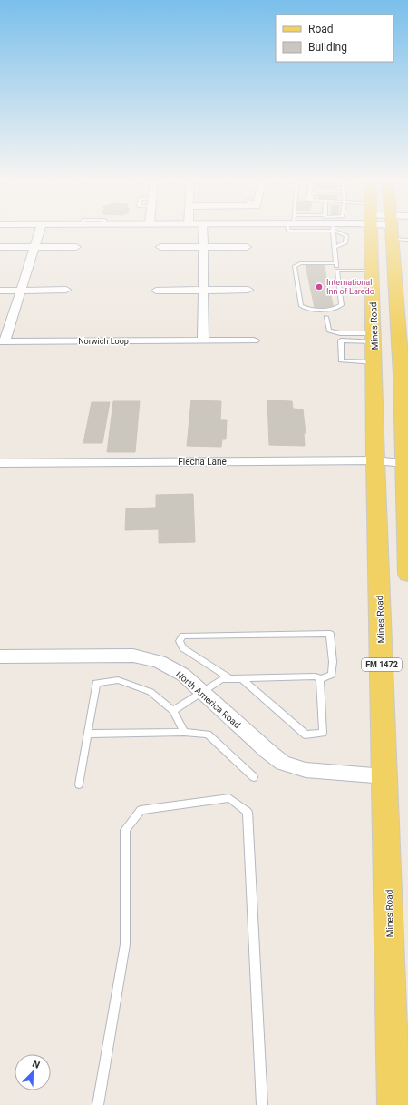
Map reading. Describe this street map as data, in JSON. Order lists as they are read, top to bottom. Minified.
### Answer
{"streets":{"main road":["Mines Road","FM 1472"],"street":["Norwich Loop","Flecha Lane","North America Road"]},"crossings":[["Mines Road","Flecha Lane"],["Mines Road","North America Road"]],"places":["International Inn of Laredo"],"legend":["Road","Building"],"north":"top right"}
